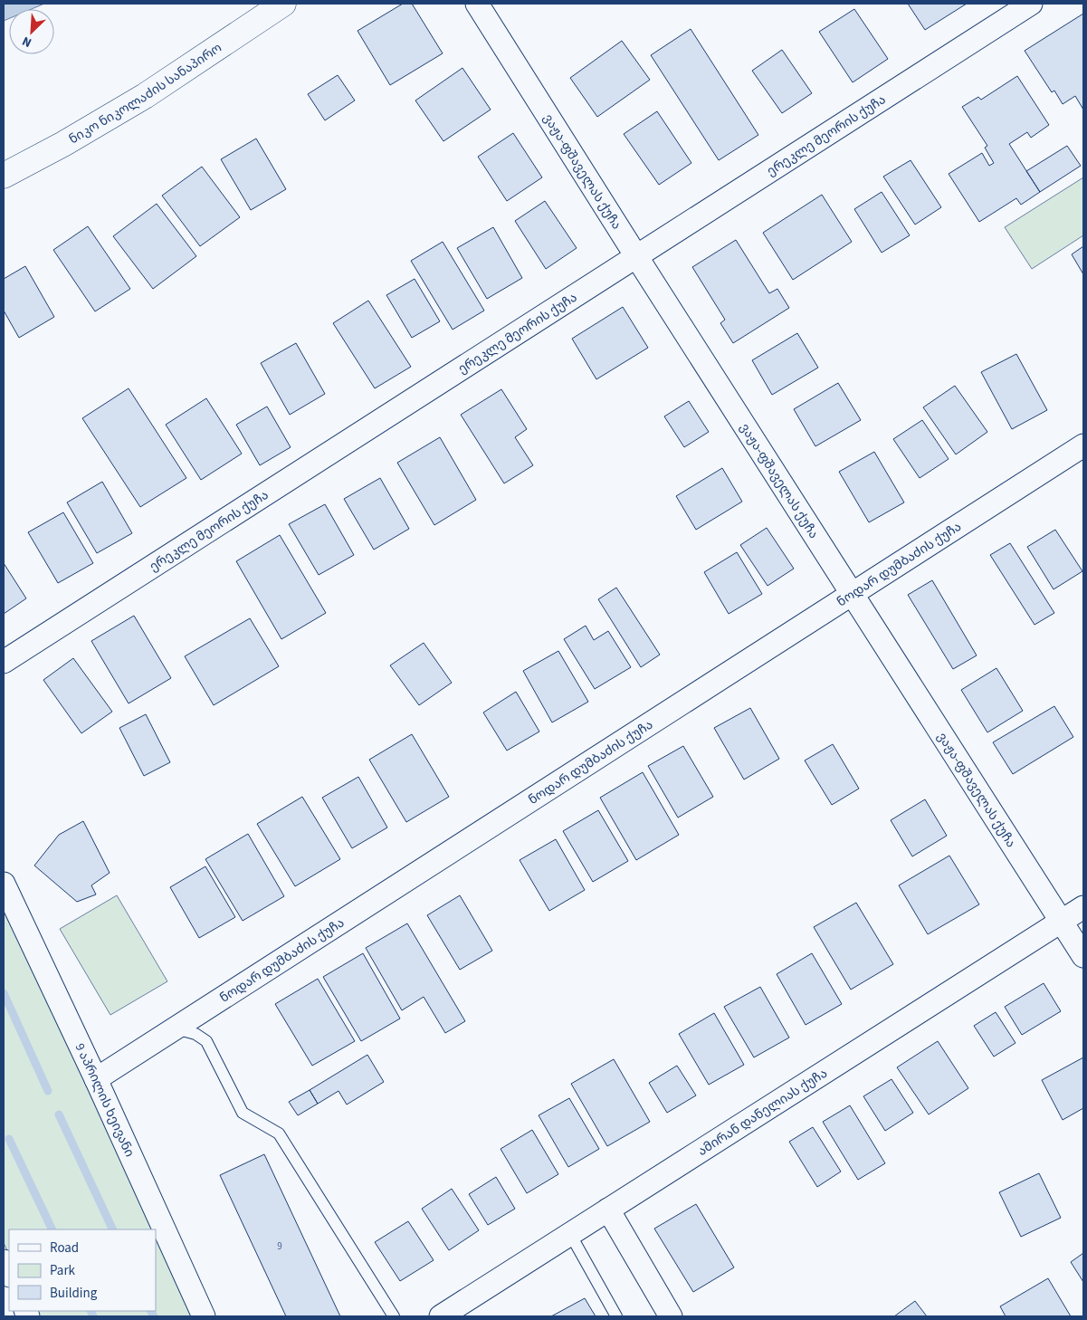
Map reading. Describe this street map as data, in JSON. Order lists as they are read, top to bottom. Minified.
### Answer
{"streets":{"street":["ნიკო ნიკოლაძის სანაპირო","ერეკლე მეორის ქუჩა","ვაჟა-ფშაველას ქუჩა","ნოდარ დუმბაძის ქუჩა","9 აპრილის ხეივანი","ამირან დანელიას ქუჩა"]},"crossings":[["ერეკლე მეორის ქუჩა","ვაჟა-ფშაველას ქუჩა"],["ვაჟა-ფშაველას ქუჩა","ნოდარ დუმბაძის ქუჩა"],["ვაჟა-ფშაველას ქუჩა","ამირან დანელიას ქუჩა"],["ნოდარ დუმბაძის ქუჩა","9 აპრილის ხეივანი"]],"house_numbers":["9"],"legend":["Road","Park","Building"],"north":"bottom left"}
